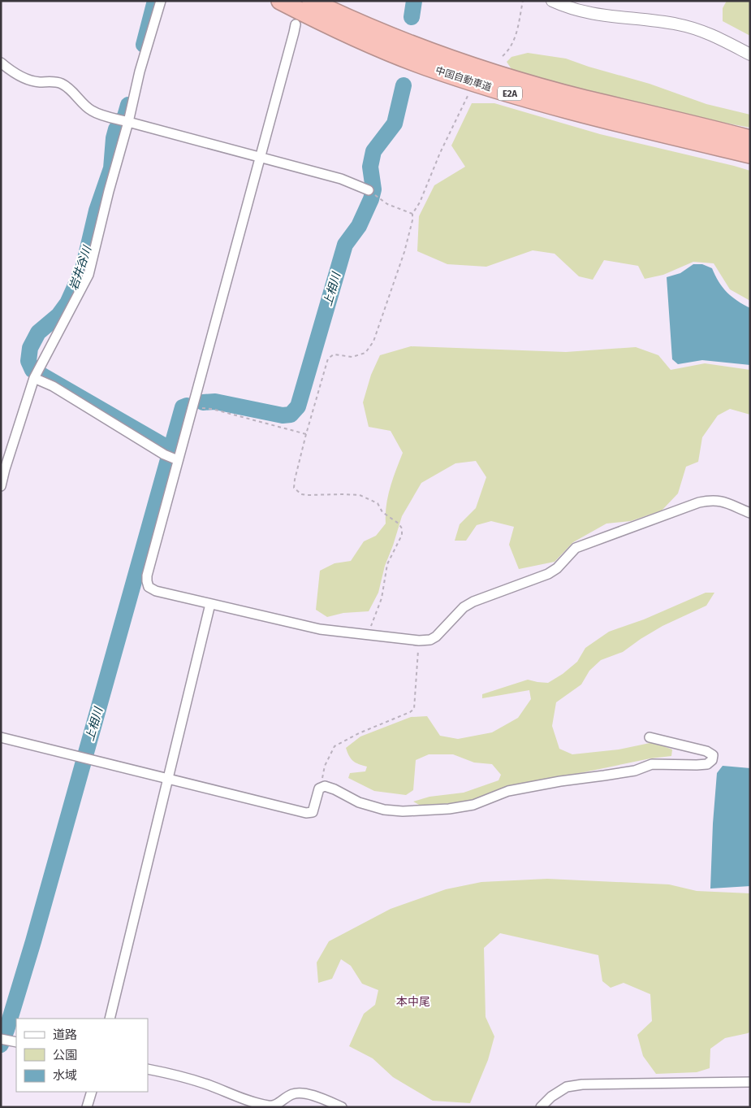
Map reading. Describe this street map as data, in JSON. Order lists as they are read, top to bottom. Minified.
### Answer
{"streets":{"highway":["中国自動車道","E2A"]},"districts":["本中尾"],"water":["岩井谷川","上相川"],"legend":["道路","公園","水域"]}
